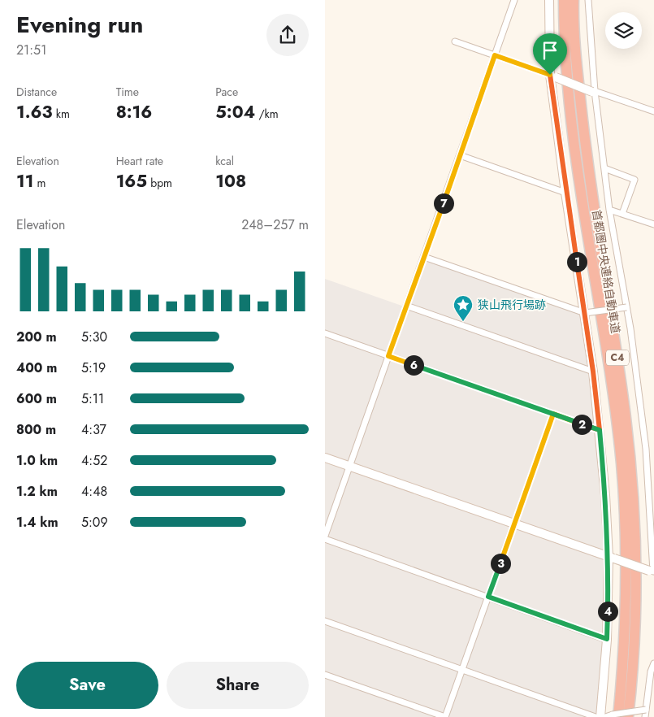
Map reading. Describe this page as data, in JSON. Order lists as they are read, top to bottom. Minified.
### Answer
{"streets":{"highway":["首都圏中央連絡自動車道","C4"]},"places":{"place":["狭山飛行場跡"]},"page":{"heading":["Evening run","21:51"],"stats":[["Distance","1.63 km"],["Time","8:16"],["Pace","5:04 /km"],["Elevation","11 m"],["Heart rate","165 bpm"],["kcal","108"]],"pins":["7","1","6","2","3","4"],"chart":["Elevation","248–257 m"],"list":[{"name":"200 m","note":"5:30"},{"name":"400 m","note":"5:19"},{"name":"600 m","note":"5:11"},{"name":"800 m","note":"4:37"},{"name":"1.0 km","note":"4:52"},{"name":"1.2 km","note":"4:48"},{"name":"1.4 km","note":"5:09"}],"buttons":["Save","Share"]}}
